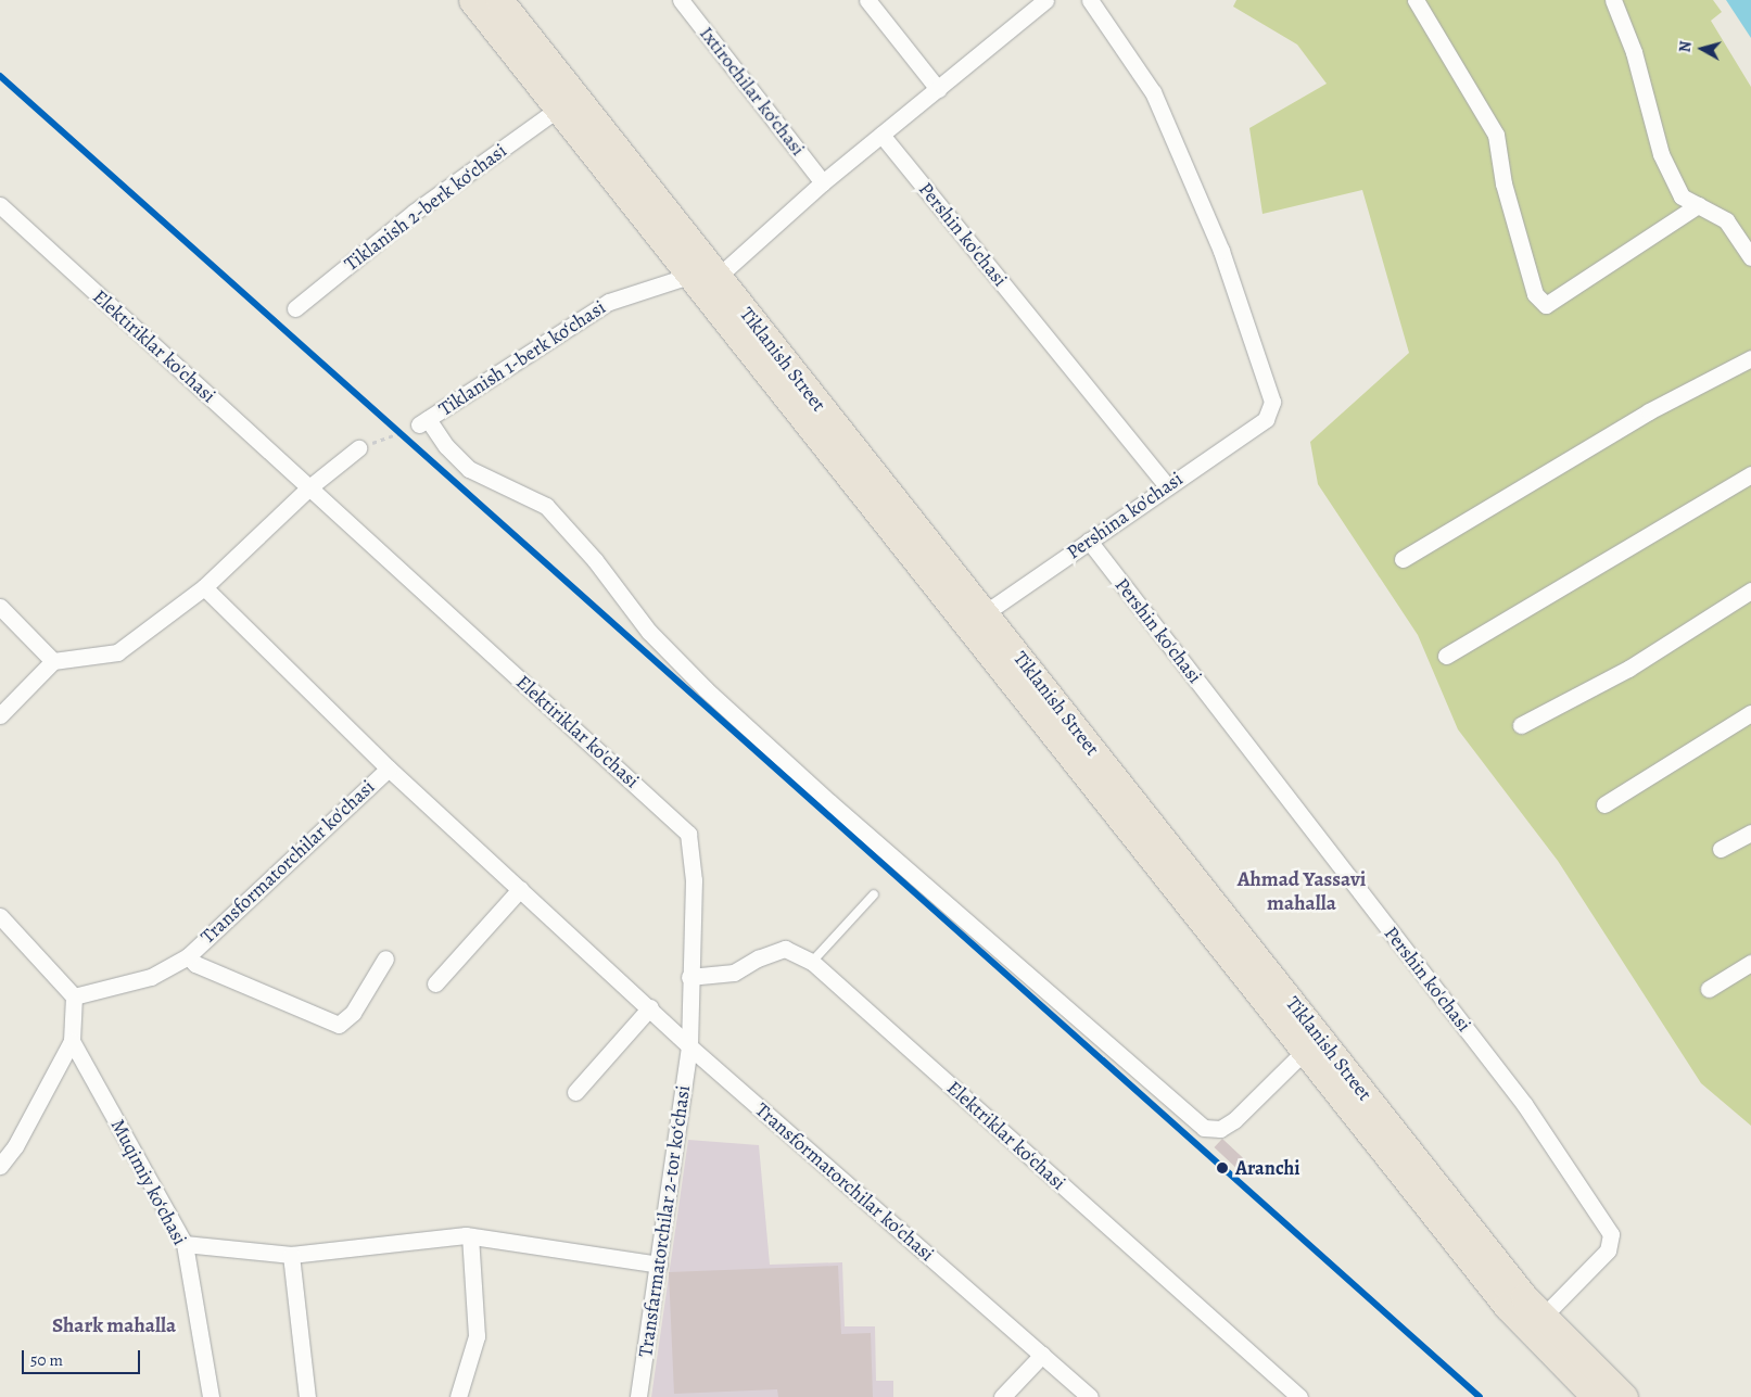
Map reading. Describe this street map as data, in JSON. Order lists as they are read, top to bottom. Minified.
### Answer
{"streets":{"main road":["Tiklanish Street"],"street":["Ixtirochilar ko‘chasi","Tiklanish 2-berk ko‘chasi","Pershin ko'chasi","Elektiriklar ko'chasi","Tiklanish 1-berk ko‘chasi","Pershina ko'chasi","Transformatorchilar ko'chasi","Elektriklar ko‘chasi","Muqimiy ko‘chasi","Transfarmatorchilar 2-tor koʻchasi"]},"crossings":[["Tiklanish 2-berk ko‘chasi","Tiklanish Street"],["Pershin ko'chasi","Tiklanish Street"],["Pershin ko'chasi","Pershina ko'chasi"],["Elektiriklar ko'chasi","Transformatorchilar ko'chasi"],["Elektiriklar ko'chasi","Elektriklar ko‘chasi"],["Elektiriklar ko'chasi","Transfarmatorchilar 2-tor koʻchasi"],["Tiklanish 1-berk ko‘chasi","Tiklanish Street"],["Tiklanish Street","Pershina ko'chasi"],["Transformatorchilar ko'chasi","Transfarmatorchilar 2-tor koʻchasi"]],"districts":["Ahmad Yassavi mahalla","Shark mahalla"],"places":["Aranchi"],"scale_bar":"50 m","north":"left"}
